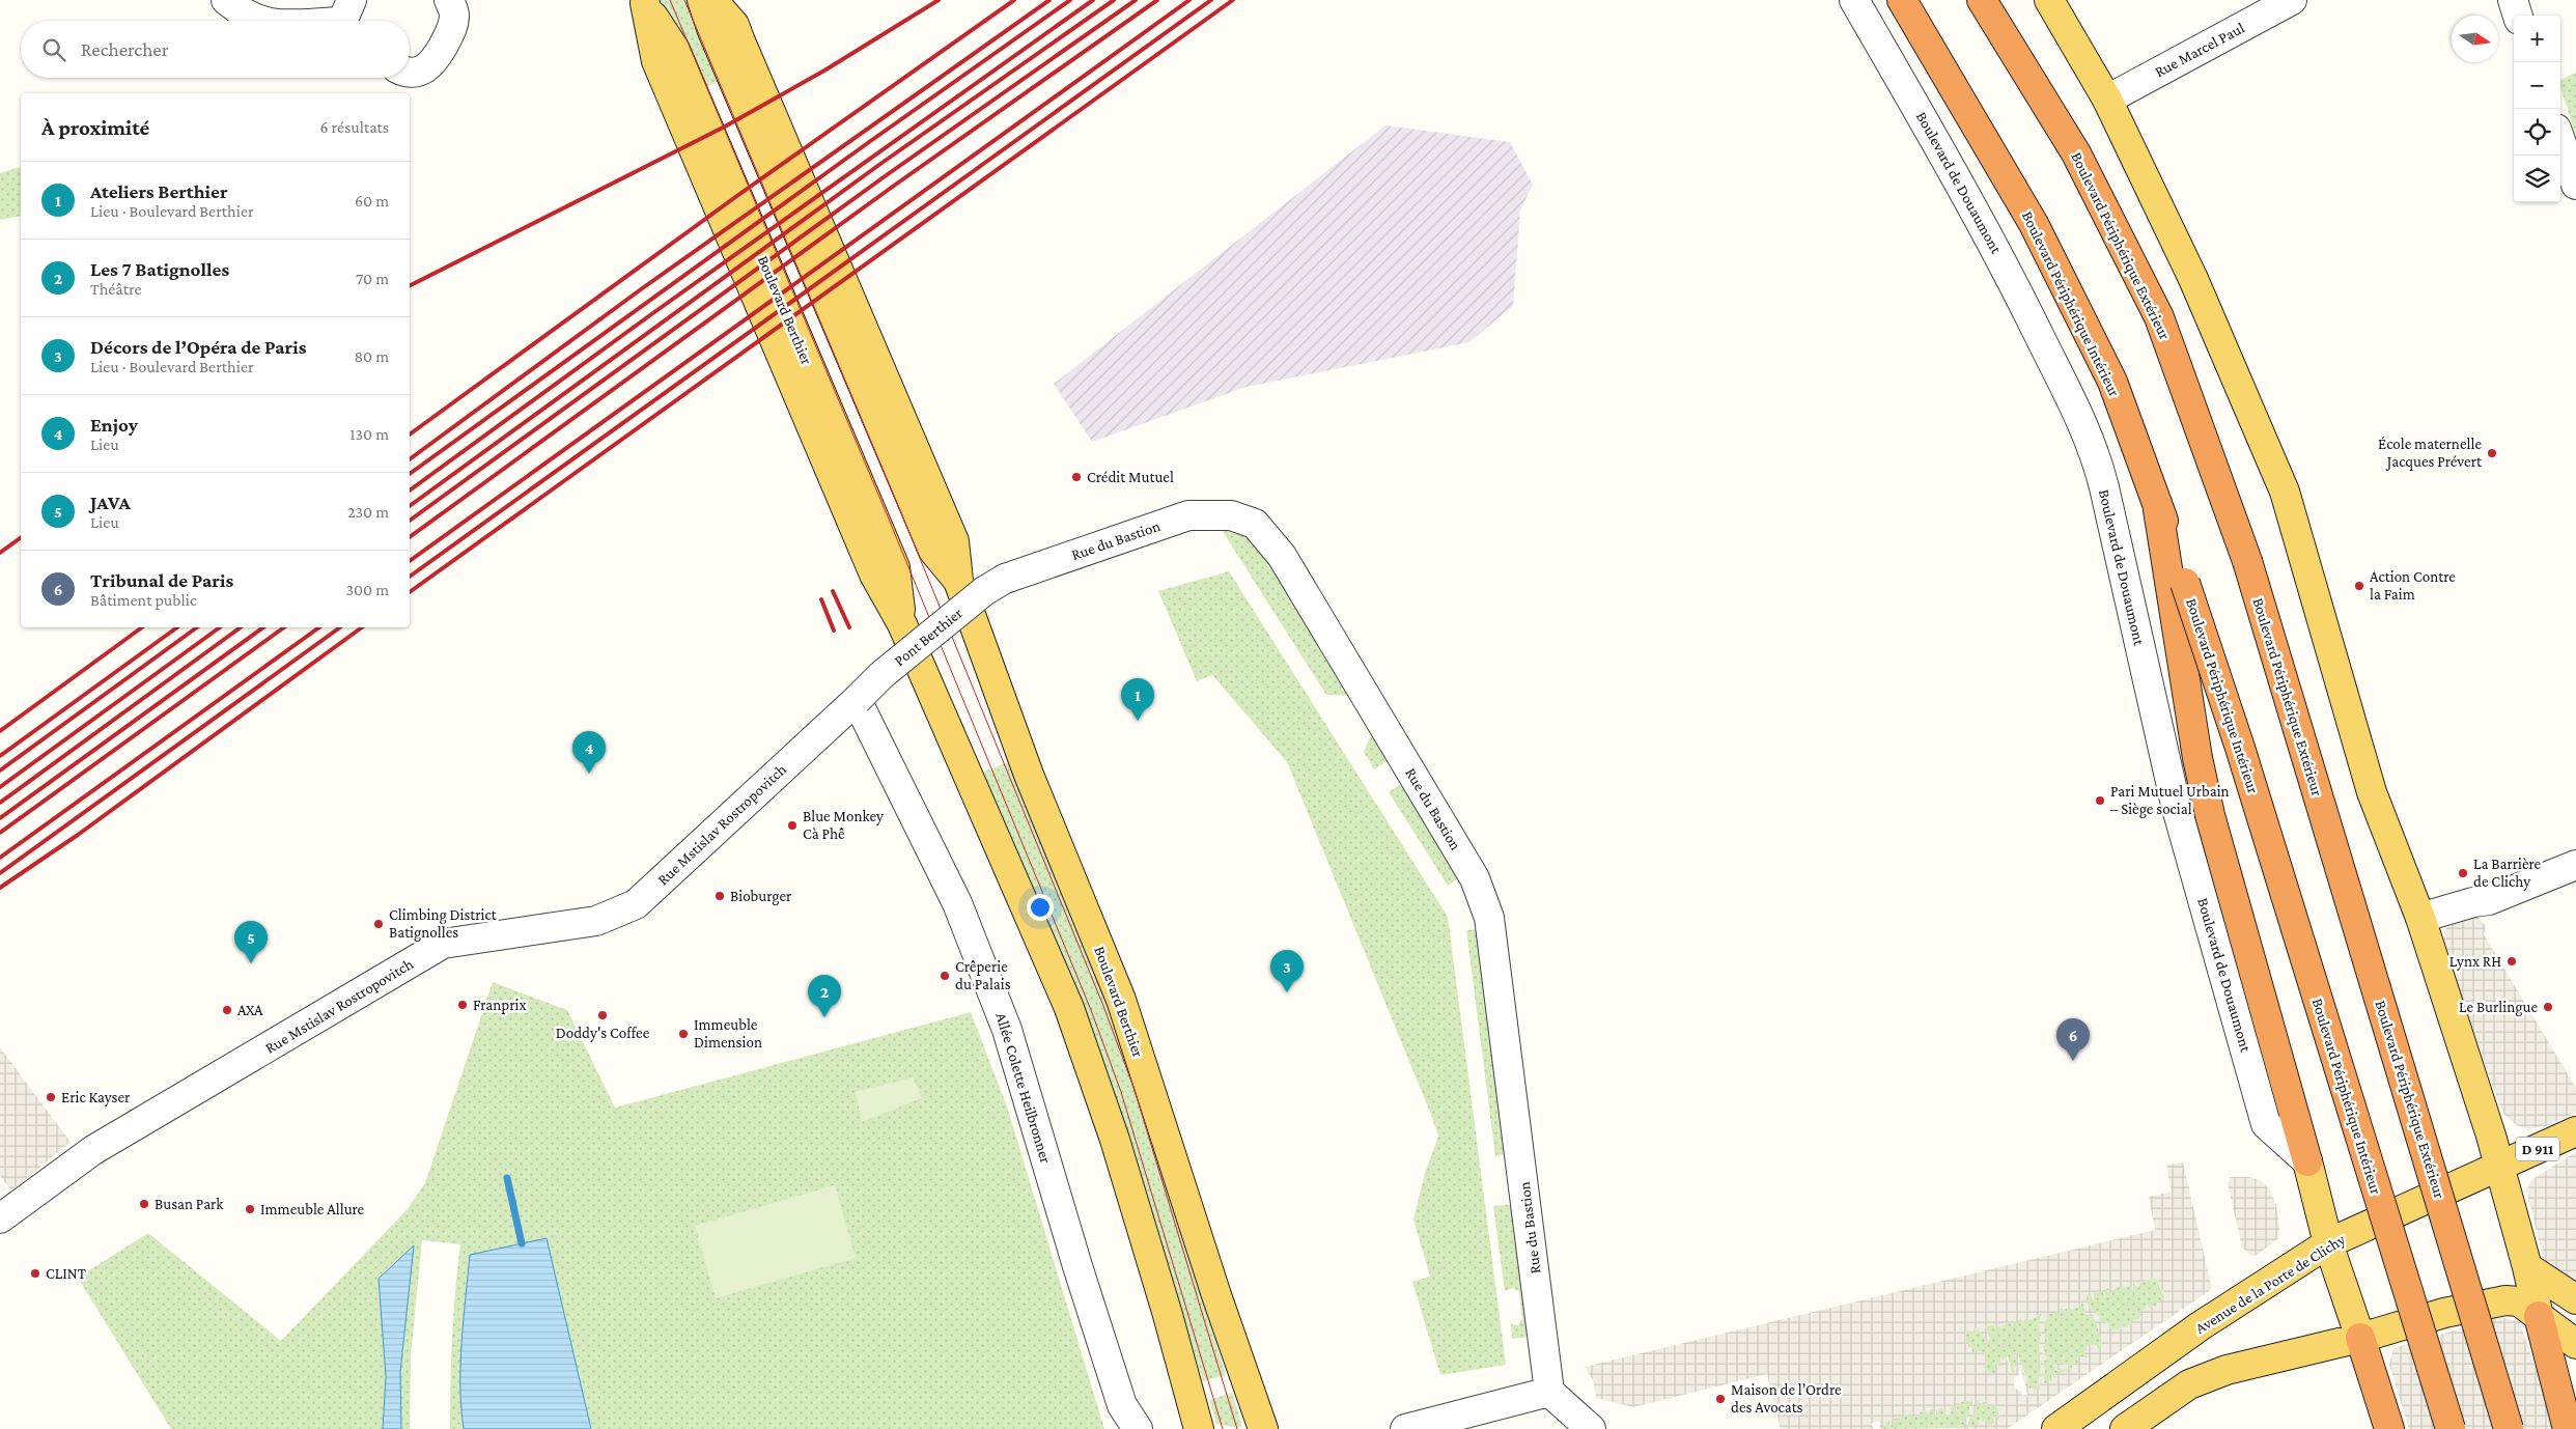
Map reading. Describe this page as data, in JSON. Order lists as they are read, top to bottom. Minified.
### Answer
{"streets":{"highway":["Boulevard Périphérique Extérieur","Boulevard Périphérique Intérieur"],"main road":["Boulevard Berthier","D 911","Avenue de la Porte de Clichy"],"street":["Rue Marcel Paul","Boulevard de Douaumont","Rue du Bastion","Pont Berthier","Rue Mstislav Rostropovitch","Allée Colette Heilbronner"]},"crossings":[["Rue du Bastion","Pont Berthier"],["Pont Berthier","Rue Mstislav Rostropovitch"],["Pont Berthier","Allée Colette Heilbronner"],["Rue Mstislav Rostropovitch","Allée Colette Heilbronner"],["D 911","Avenue de la Porte de Clichy"]],"places":["École maternelle Jacques Prévert","Crédit Mutuel","Action Contre la Faim","Pari Mutuel Urbain – Siège social","Blue Monkey Cà Phê","La Barrière de Clichy","Bioburger","Climbing District Batignolles","Lynx RH","Crêperie du Palais","Franprix","Le Burlingue","AXA","Doddy's Coffee","Immeuble Dimension","Eric Kayser","Busan Park","Immeuble Allure","CLINT","Maison de l’Ordre des Avocats"],"north":"right","page":{"map_buttons":["+","−"],"search":"Rechercher","heading":["À proximité","6 résultats"],"list":[{"mark":"1","name":"Ateliers Berthier","note":"Lieu · Boulevard Berthier","value":"60 m"},{"mark":"2","name":"Les 7 Batignolles","note":"Théâtre","value":"70 m"},{"mark":"3","name":"Décors de l’Opéra de Paris","note":"Lieu · Boulevard Berthier","value":"80 m"},{"mark":"4","name":"Enjoy","note":"Lieu","value":"130 m"},{"mark":"5","name":"JAVA","note":"Lieu","value":"230 m"},{"mark":"6","name":"Tribunal de Paris","note":"Bâtiment public","value":"300 m"}],"pins":["1","4","5","3","2","6"]}}
